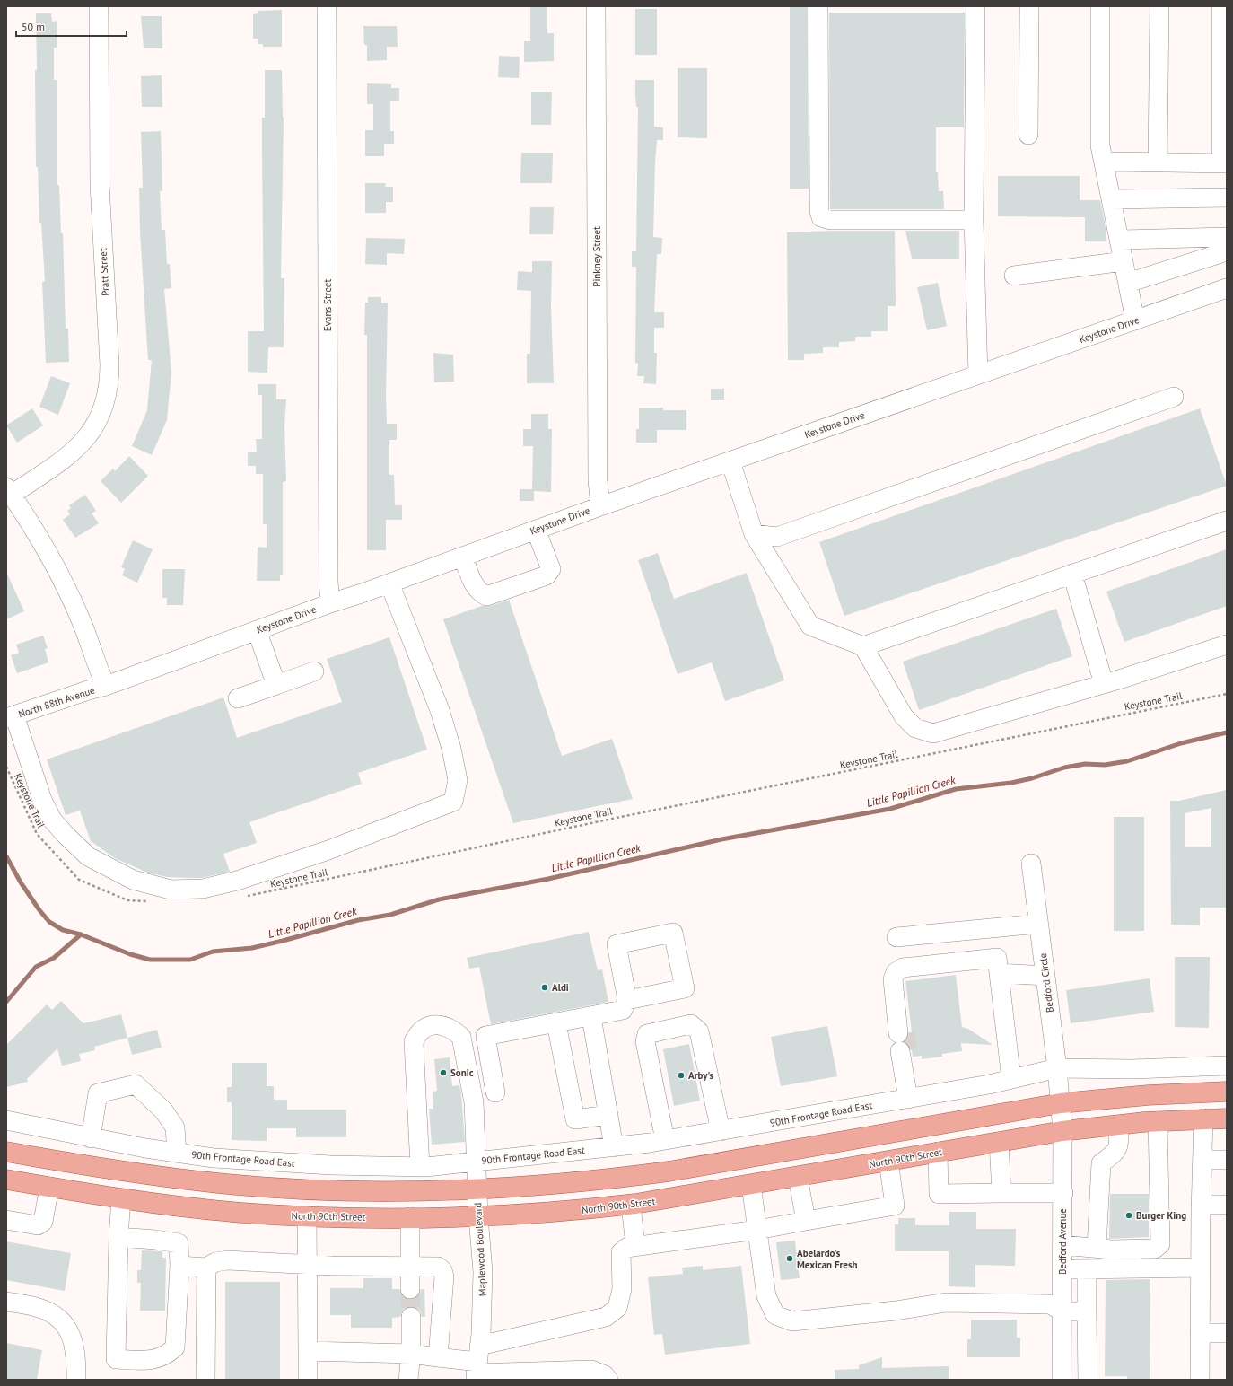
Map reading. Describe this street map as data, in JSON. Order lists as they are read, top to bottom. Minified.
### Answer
{"streets":{"main road":["North 90th Street"],"street":["Pinkney Street","Pratt Street","Evans Street","Keystone Drive","North 88th Avenue","Bedford Circle","90th Frontage Road East","Bedford Avenue","Maplewood Boulevard"],"path":["Keystone Trail"]},"crossings":[["Pinkney Street","Keystone Drive"],["Evans Street","Keystone Drive"],["Keystone Drive","North 88th Avenue"],["Bedford Circle","90th Frontage Road East"],["Bedford Circle","Bedford Avenue"],["90th Frontage Road East","Maplewood Boulevard"],["North 90th Street","Bedford Avenue"],["North 90th Street","Maplewood Boulevard"]],"water":["Little Papillion Creek"],"places":["Aldi","Sonic","Arby's","Burger King","Abelardo's Mexican Fresh"],"scale_bar":"50 m"}
